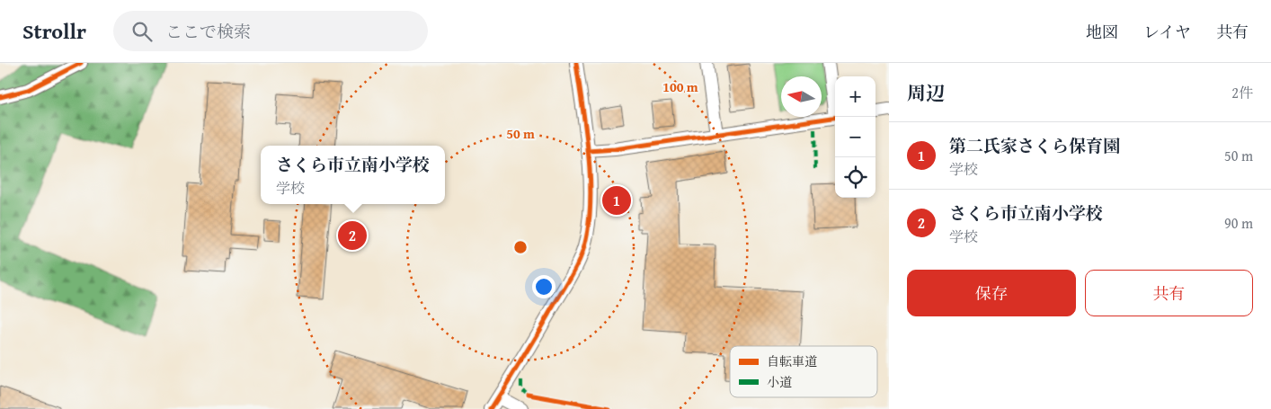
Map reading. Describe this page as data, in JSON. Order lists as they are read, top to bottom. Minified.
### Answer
{"legend":["自転車道","小道"],"north":"left","page":{"header":"Strollr","search":"ここで検索","nav":["地図","レイヤ","共有"],"heading":["周辺","2件"],"map_buttons":["+","−"],"list":[{"mark":"1","name":"第二氏家さくら保育園","note":"学校","value":"50 m"},{"mark":"2","name":"さくら市立南小学校","note":"学校","value":"90 m"}],"popup":["さくら市立南小学校","学校"],"pins":["1","2"],"buttons":["保存","共有"]},"rings":["100 m","50 m"]}
